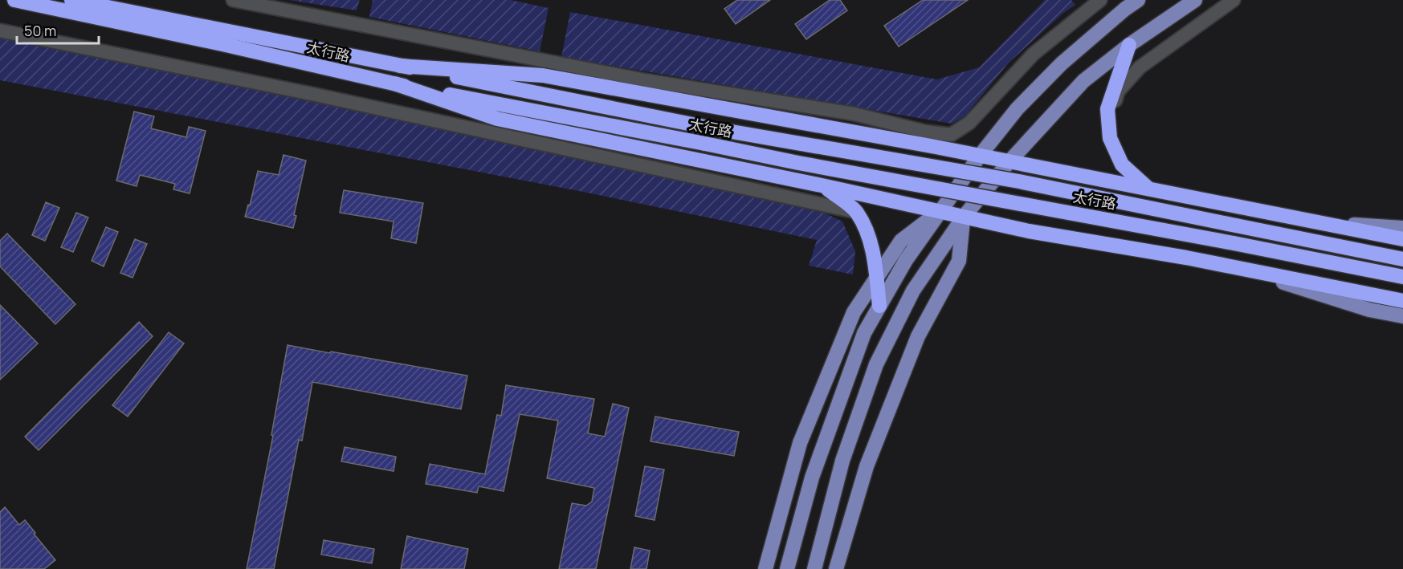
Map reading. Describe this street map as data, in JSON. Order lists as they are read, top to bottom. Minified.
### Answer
{"streets":{"highway":["太行路"]},"scale_bar":"50 m"}
